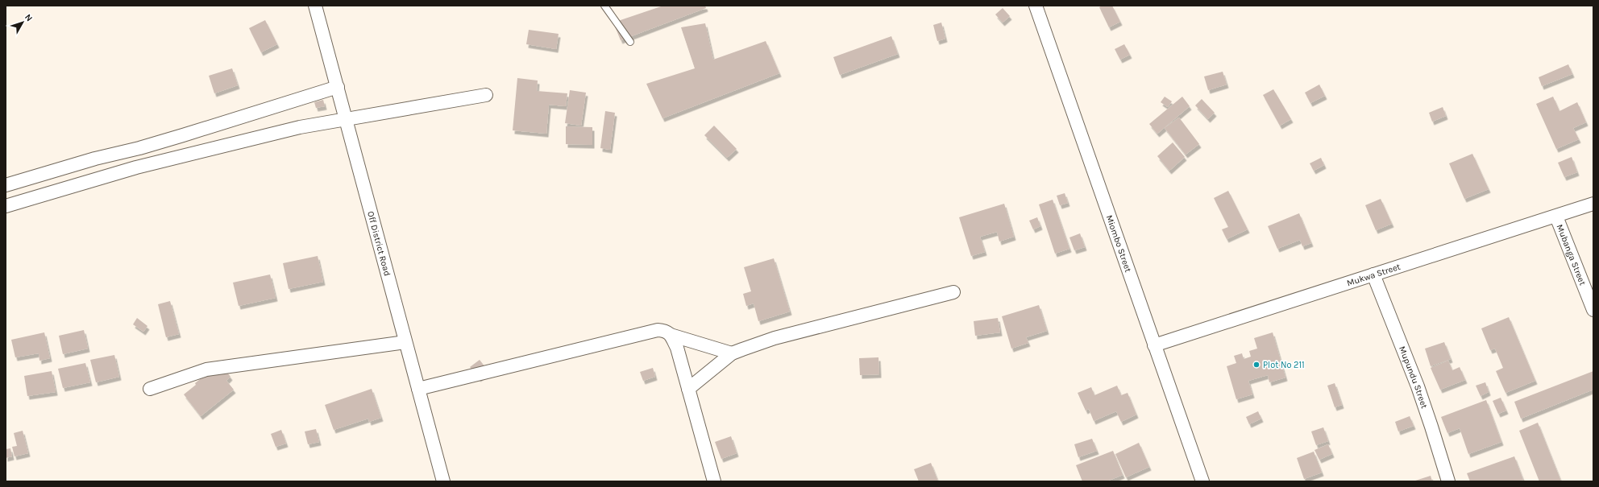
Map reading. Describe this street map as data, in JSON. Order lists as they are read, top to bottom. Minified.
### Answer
{"streets":{"street":["Off District Road","Miombo Street","Mubanga Street","Mukwa Street","Mupundu Street"]},"crossings":[["Miombo Street","Mukwa Street"],["Mubanga Street","Mukwa Street"],["Mukwa Street","Mupundu Street"]],"places":["Plot No 211"],"north":"top right"}
